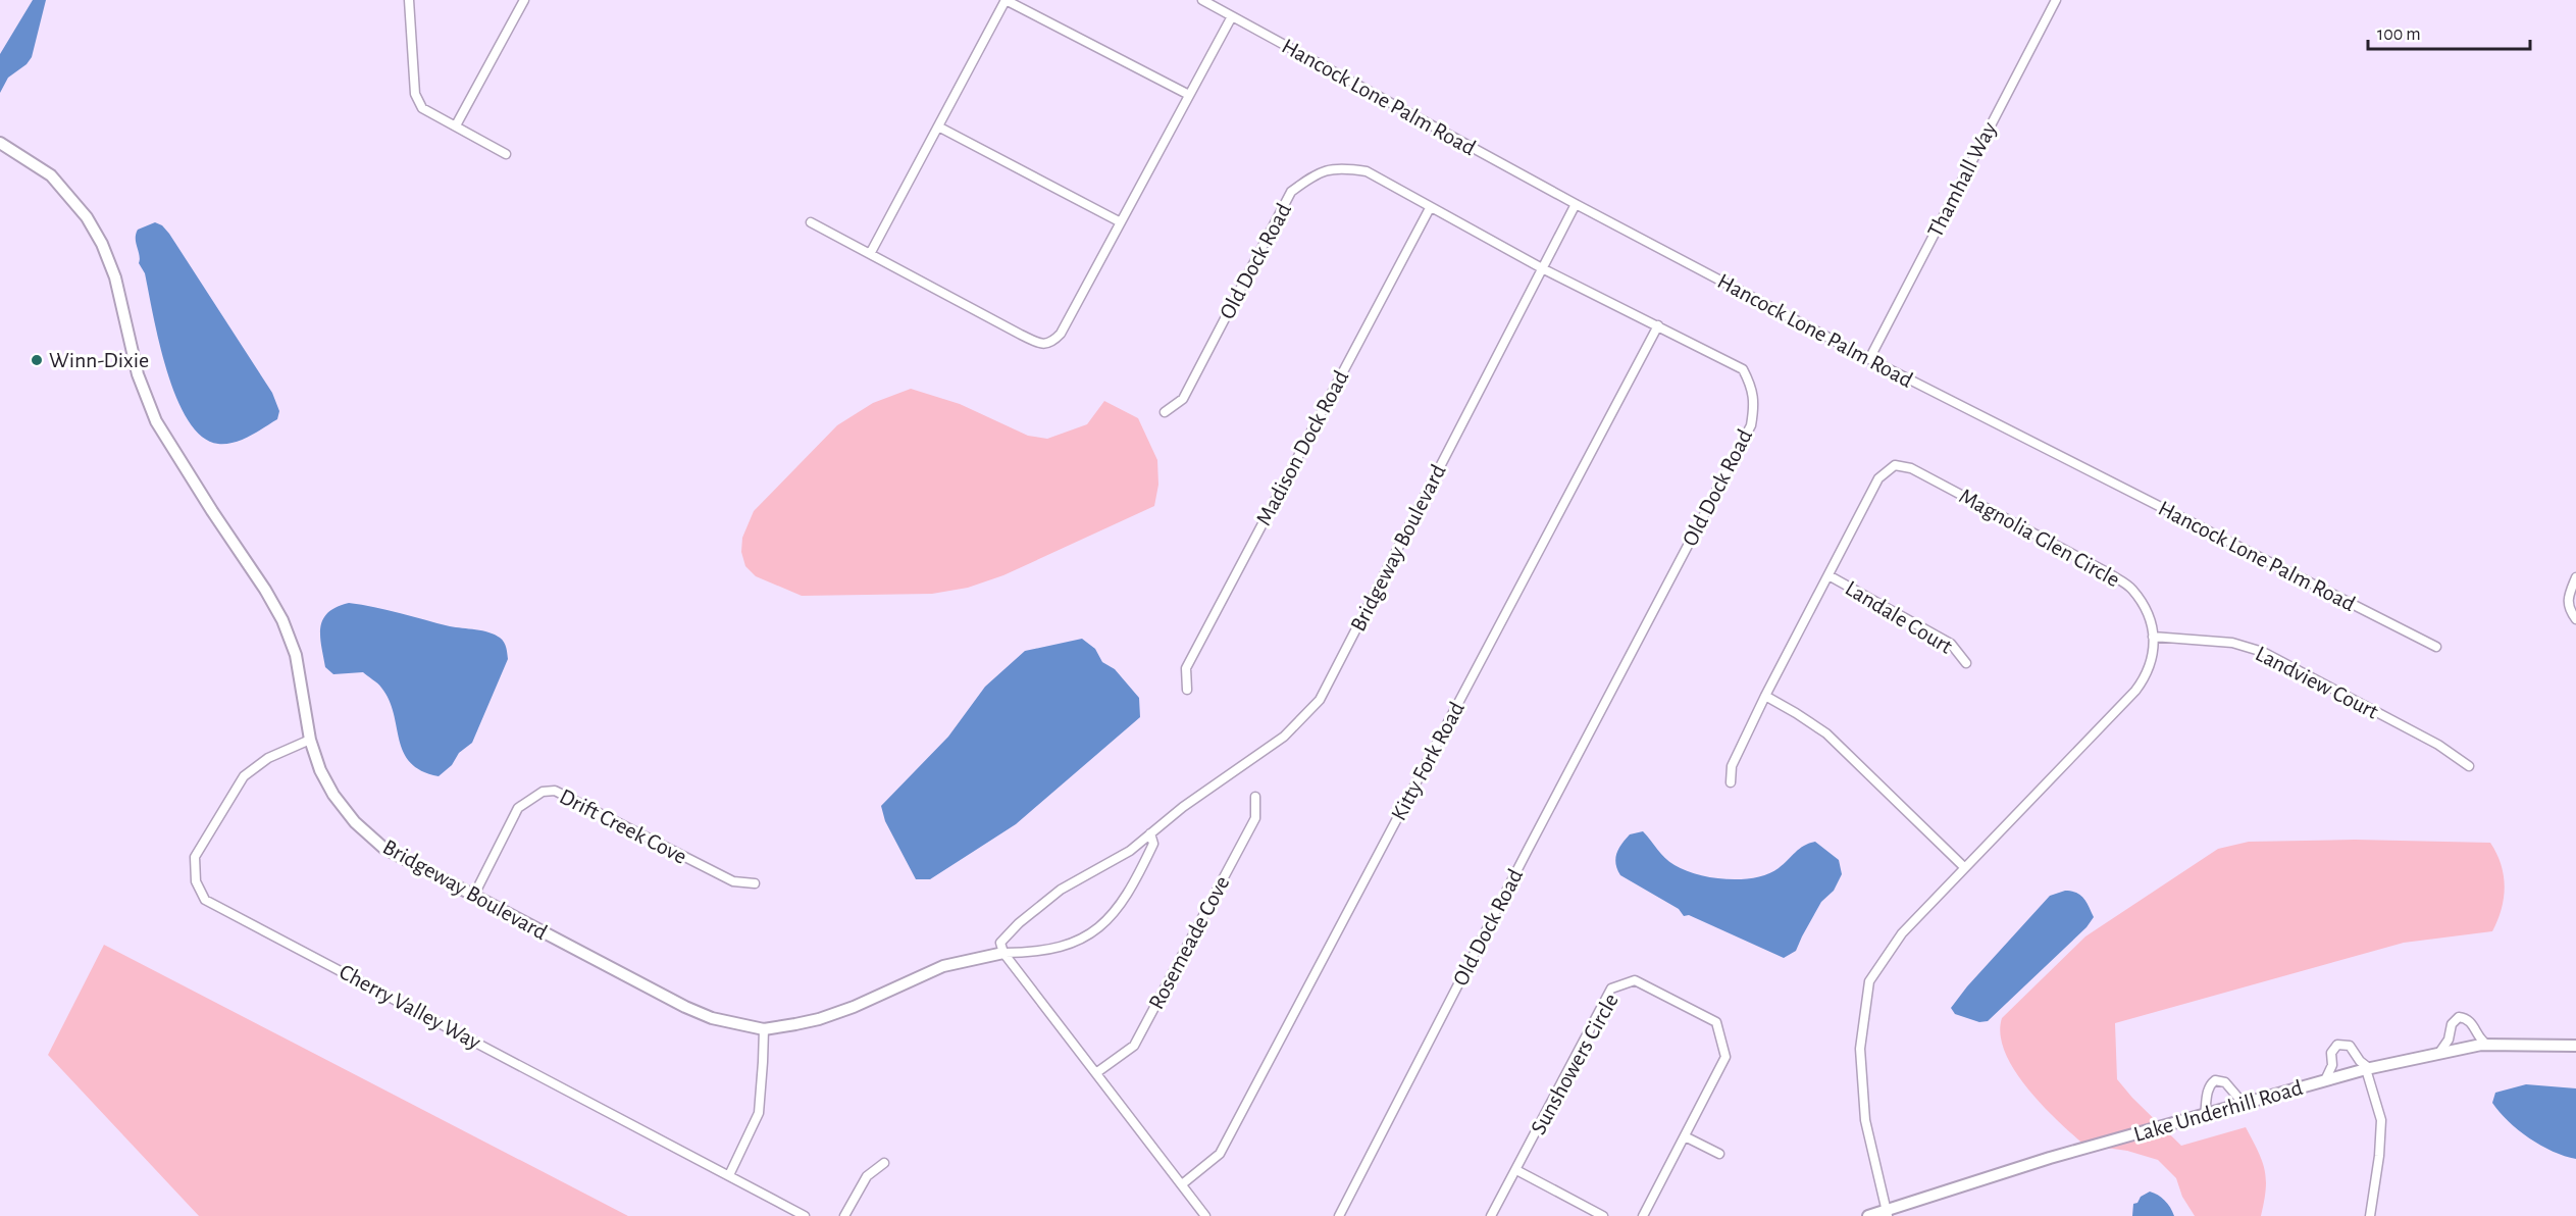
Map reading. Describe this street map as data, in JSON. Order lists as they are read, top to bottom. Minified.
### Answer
{"streets":{"street":["Hancock Lone Palm Road","Thamhall Way","Old Dock Road","Madison Dock Road","Magnolia Glen Circle","Bridgeway Boulevard","Landale Court","Landview Court","Kitty Fork Road","Drift Creek Cove","Rosemeade Cove","Cherry Valley Way","Sunshowers Circle","Lake Underhill Road"]},"crossings":[["Hancock Lone Palm Road","Thamhall Way"],["Hancock Lone Palm Road","Bridgeway Boulevard"],["Old Dock Road","Madison Dock Road"],["Old Dock Road","Bridgeway Boulevard"],["Old Dock Road","Kitty Fork Road"],["Magnolia Glen Circle","Landale Court"],["Magnolia Glen Circle","Landview Court"],["Magnolia Glen Circle","Lake Underhill Road"],["Bridgeway Boulevard","Drift Creek Cove"],["Bridgeway Boulevard","Cherry Valley Way"]],"places":["Winn-Dixie"],"scale_bar":"100 m"}
